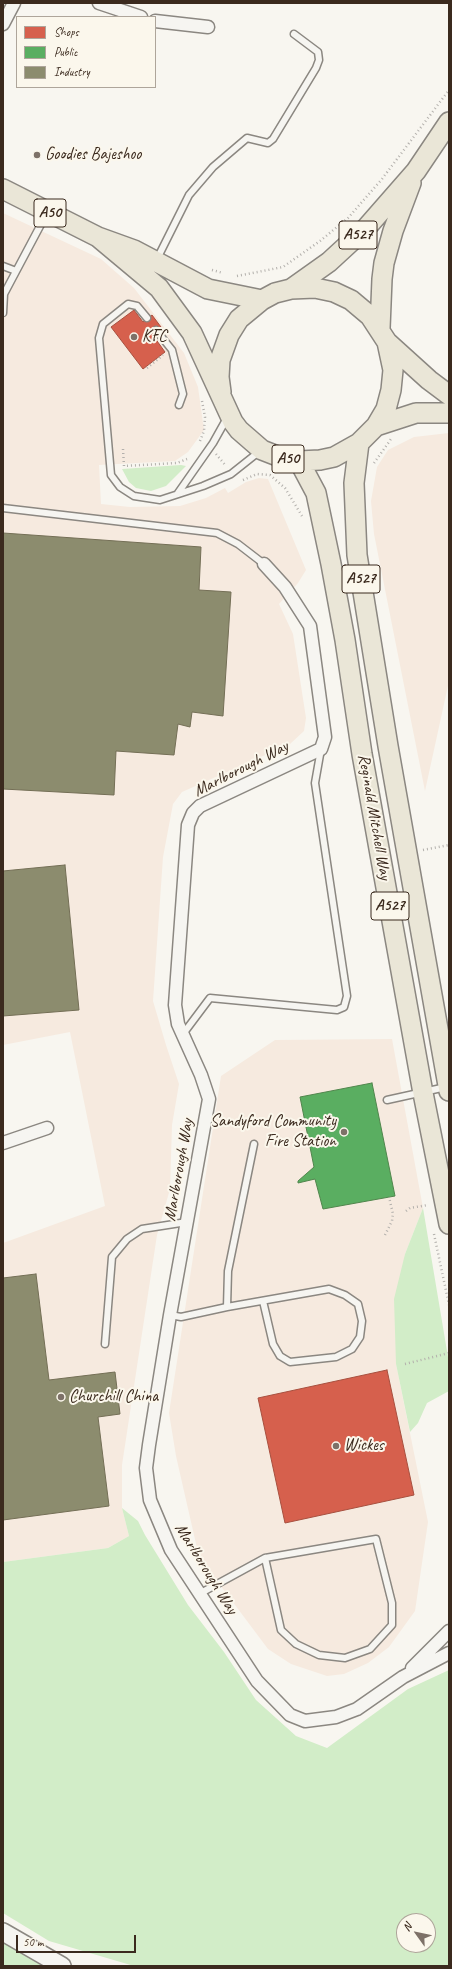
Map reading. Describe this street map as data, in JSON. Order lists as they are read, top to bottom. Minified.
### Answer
{"streets":{"main road":["A50","A527","Reginald Mitchell Way"],"street":["Marlborough Way"]},"crossings":[["A50","A527"],["A50","Reginald Mitchell Way"]],"places":["Goodies Bajeshoo","KFC","Sandyford Community Fire Station","Churchill China","Wickes"],"legend":["Shops","Public","Industry"],"scale_bar":"50 m","north":"top left"}
